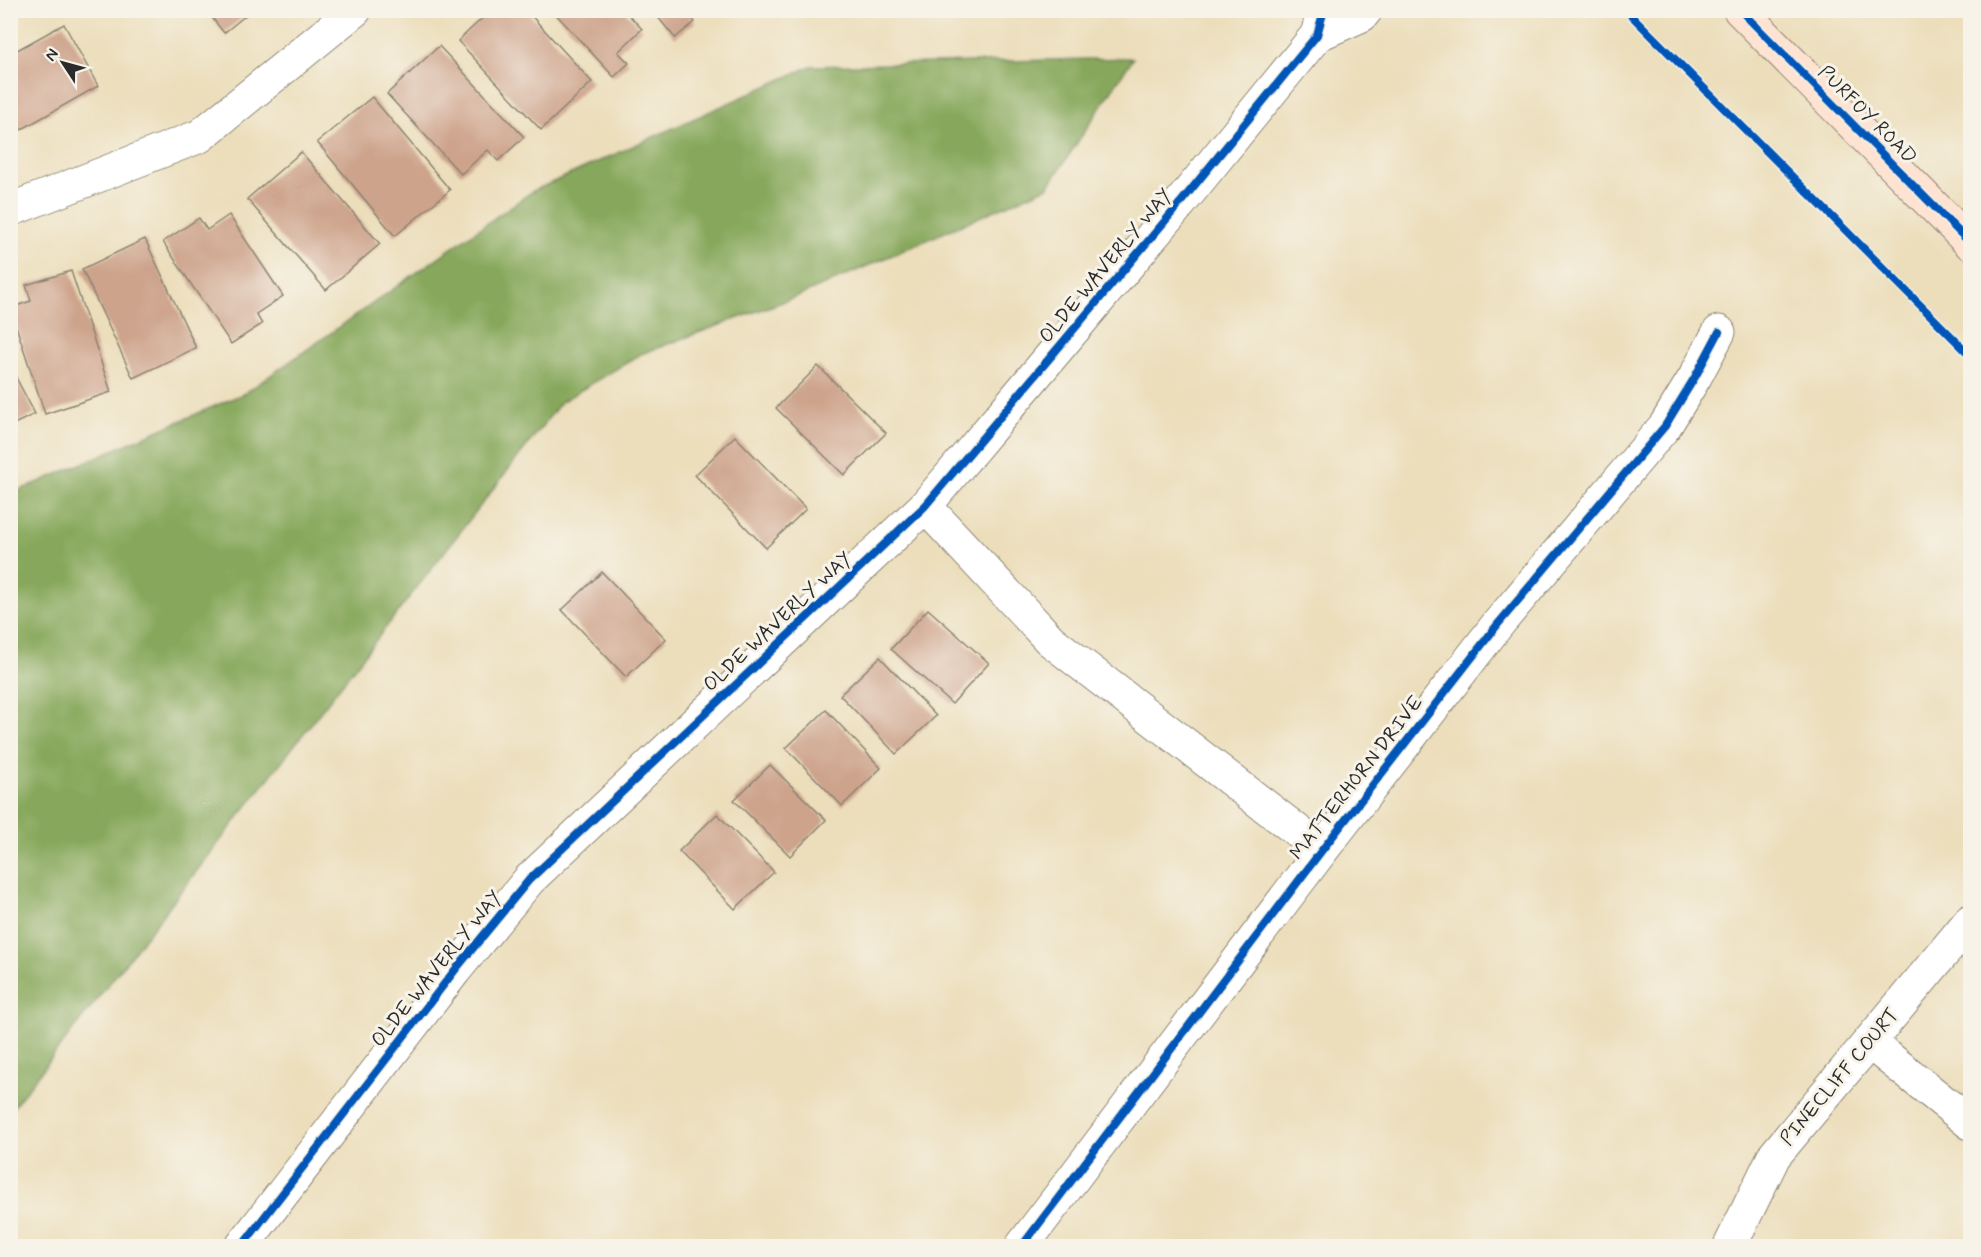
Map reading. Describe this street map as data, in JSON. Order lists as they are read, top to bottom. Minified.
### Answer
{"streets":{"street":["PURFOY ROAD","OLDE WAVERLY WAY","MATTERHORN DRIVE","PINECLIFF COURT"]},"north":"top left"}
